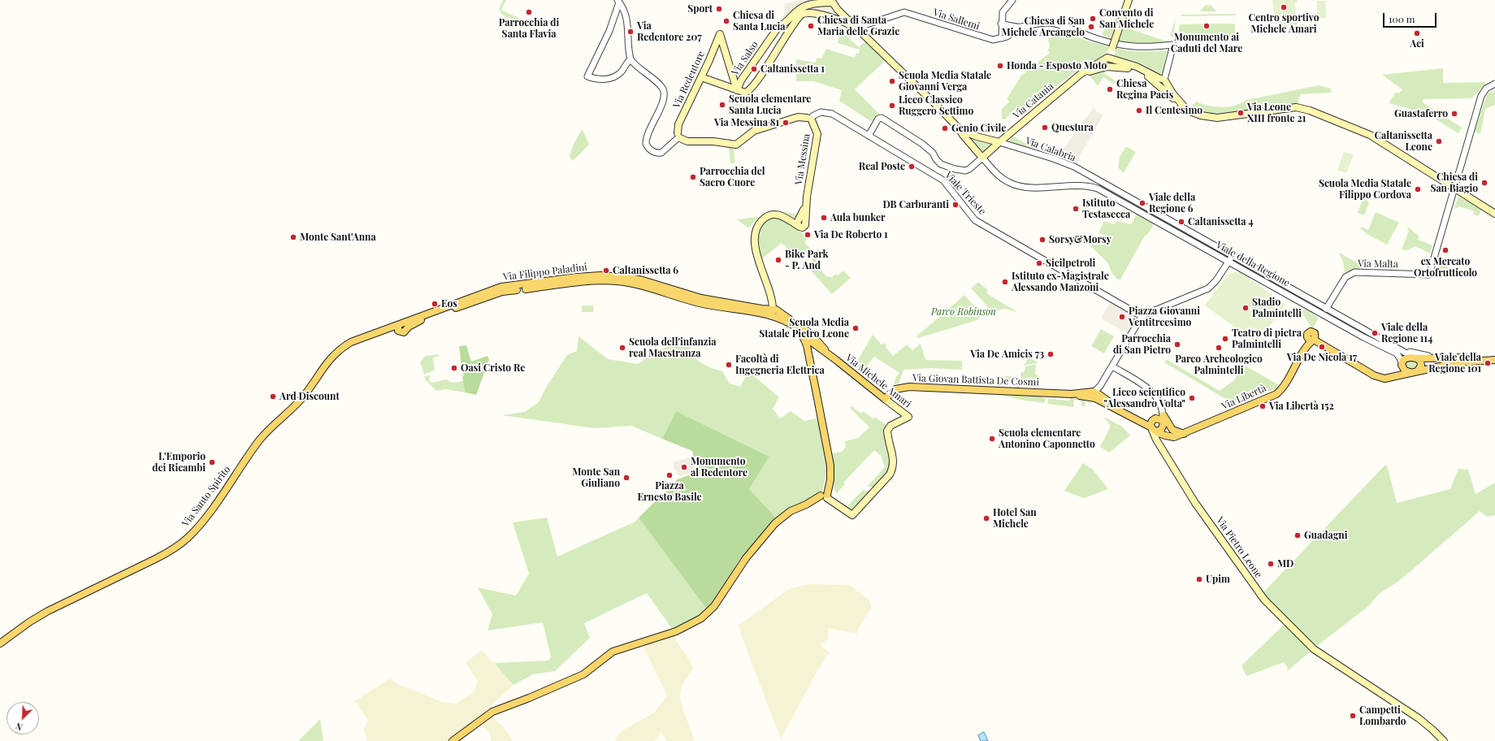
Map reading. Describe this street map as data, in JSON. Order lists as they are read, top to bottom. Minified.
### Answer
{"streets":{"main road":["Via Salso","Via Redentore","Via Catania","Via Messina","Via Filippo Paladini","Via Giovan Battista De Cosmi","Via Michele Amari","Via Libertà","Via Santo Spirito","Via Pietro Leone"],"street":["Via Sallemi","Via Calabria","Viale Trieste","Viale della Regione","Via Malta"]},"crossings":[["Via Salso","Via Redentore"],["Via Catania","Via Calabria"],["Via Calabria","Viale della Regione"],["Via Messina","Viale Trieste"],["Via Messina","Via Filippo Paladini"],["Via Messina","Via Michele Amari"],["Viale della Regione","Via Malta"],["Via Filippo Paladini","Via Michele Amari"],["Via Filippo Paladini","Via Santo Spirito"],["Via Giovan Battista De Cosmi","Via Michele Amari"],["Via Giovan Battista De Cosmi","Via Libertà"],["Via Libertà","Via Pietro Leone"]],"parks":["Parco Robinson"],"places":["Centro sportivo Michele Amari","Sport","Parrocchia di Santa Flavia","Convento di San Michele","Chiesa di Santa Lucia","Chiesa di Santa Maria delle Grazie","Monumento ai Caduti del Mare","Chiesa di San Michele Arcangelo","Via Redentore 207","Aci","Honda - Esposto Moto","Caltanissetta 1","Scuola Media Statale Giovanni Verga","Chiesa Regina Pacis","Scuola elementare Santa Lucia","Liceo Classico Ruggero Settimo","Il Centesimo","Via Leone XIII fronte 21","Guastaferro","Via Messina 81","Questura","Genio Civile","Caltanissetta Leone","Real Poste","Parrocchia del Sacro Cuore","Chiesa di San Biagio","Scuola Media Statale Filippo Cordova","Viale della Regione 6","DB Carburanti","Istituto Testasecca","Aula bunker","Caltanissetta 4","Via De Roberto 1","Monte Sant'Anna","Sorsy&Morsy","ex Mercato Ortofrutticolo","Bike Park - P. And","Sicilpetroli","Caltanissetta 6","Istituto ex-Magistrale Alessando Manzoni","Eos","Stadio Palmintelli","Piazza Giovanni Ventitreesimo","Scuola Media Statale Pietro Leone","Viale della Regione 114","Teatro di pietra Palmintelli","Parrocchia di San Pietro","Via De Nicola 17","Scuola dell'infanzia real Maestranza","Parco Archeologico Palmintelli","Via De Amicis 73","Viale della Regione 101","Facoltà di Ingegneria Elettrica","Oasi Cristo Re","Ard Discount","Liceo scientifico \"Alessandro Volta\"","Via Libertà 152","Scuola elementare Antonino Caponnetto","L'Emporio dei Ricambi","Monumento al Redentore","Piazza Ernesto Basile","Monte San Giuliano","Hotel San Michele","Guadagni","MD","Upim","Campetti Lombardo"],"scale_bar":"100 m","north":"bottom left"}
